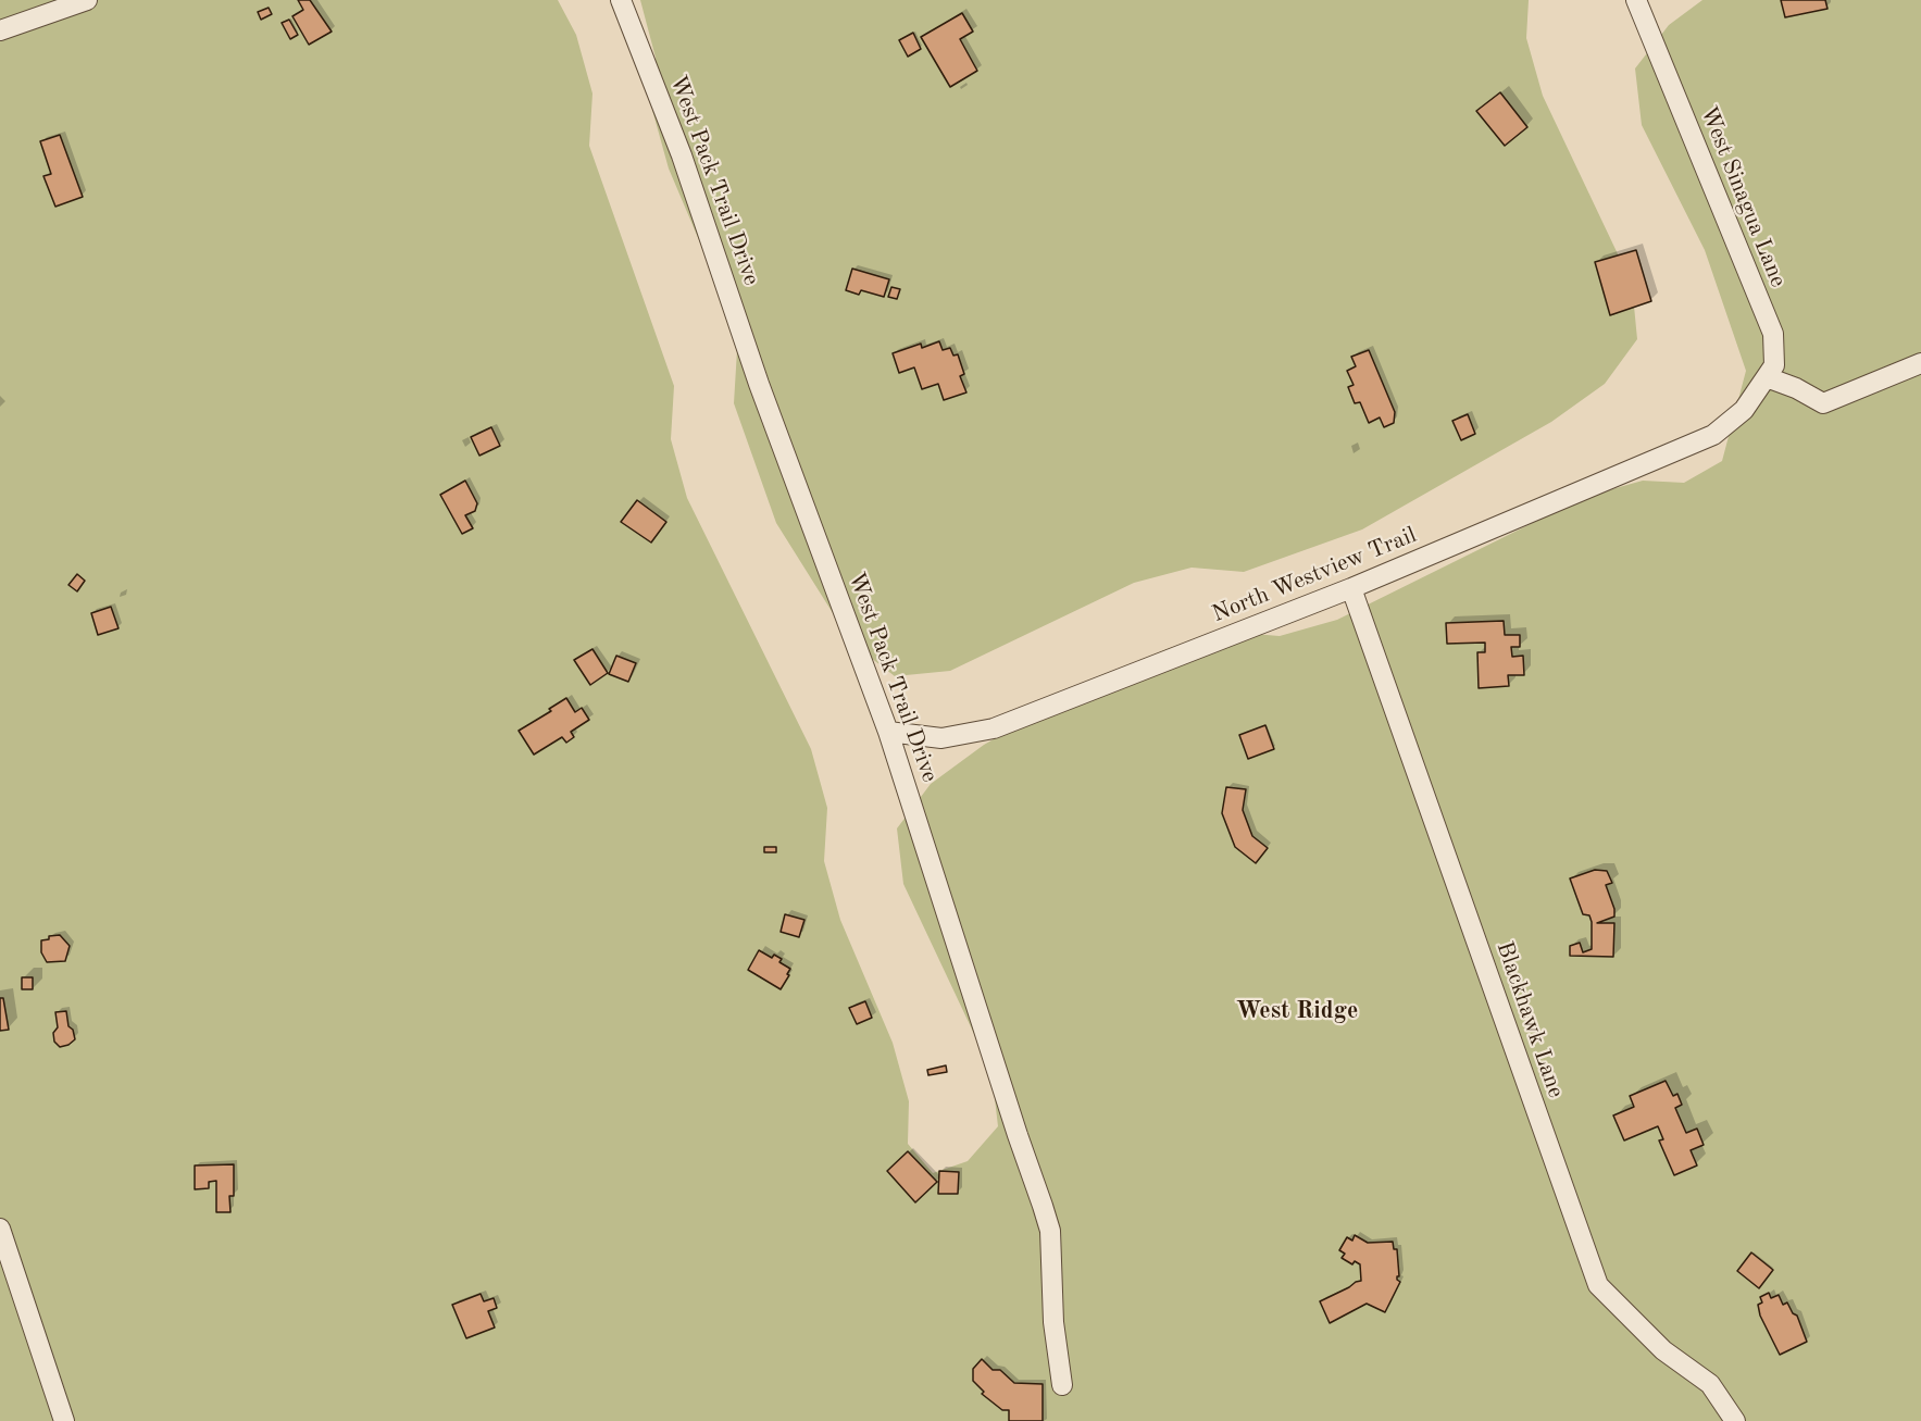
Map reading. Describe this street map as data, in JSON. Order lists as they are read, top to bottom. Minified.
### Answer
{"streets":{"street":["West Pack Trail Drive","West Sinagua Lane","North Westview Trail","Blackhawk Lane"]},"crossings":[["West Pack Trail Drive","North Westview Trail"],["West Sinagua Lane","North Westview Trail"],["North Westview Trail","Blackhawk Lane"]],"districts":["West Ridge"]}
